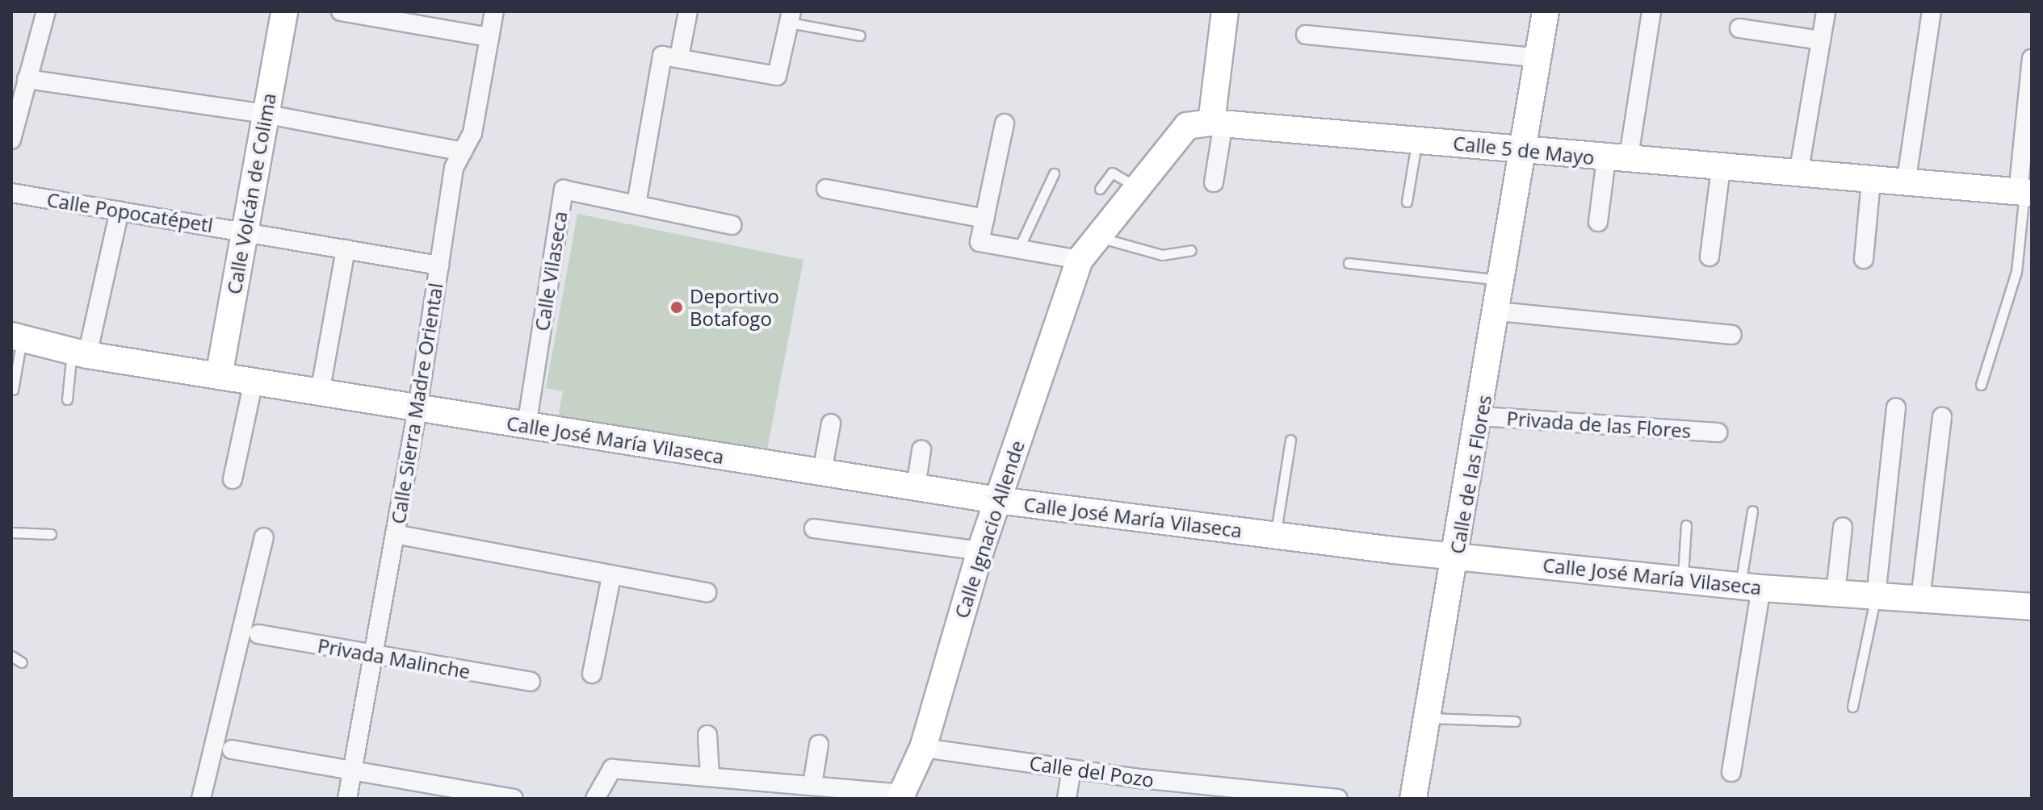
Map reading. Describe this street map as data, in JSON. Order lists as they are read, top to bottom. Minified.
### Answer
{"streets":{"street":["Calle 5 de Mayo","Calle Volcán de Colima","Calle Popocatépetl","Calle Vilaseca","Calle Sierra Madre Oriental","Privada de las Flores","Calle José María Vilaseca","Calle de las Flores","Calle Ignacio Allende","Privada Malinche","Calle del Pozo"]},"crossings":[["Calle 5 de Mayo","Calle de las Flores"],["Calle 5 de Mayo","Calle Ignacio Allende"],["Calle Volcán de Colima","Calle Popocatépetl"],["Calle Volcán de Colima","Calle José María Vilaseca"],["Calle Popocatépetl","Calle Sierra Madre Oriental"],["Calle Vilaseca","Calle José María Vilaseca"],["Calle Sierra Madre Oriental","Calle José María Vilaseca"],["Calle Sierra Madre Oriental","Privada Malinche"],["Privada de las Flores","Calle de las Flores"],["Calle José María Vilaseca","Calle de las Flores"],["Calle José María Vilaseca","Calle Ignacio Allende"],["Calle Ignacio Allende","Calle del Pozo"]],"places":["Deportivo Botafogo"]}
